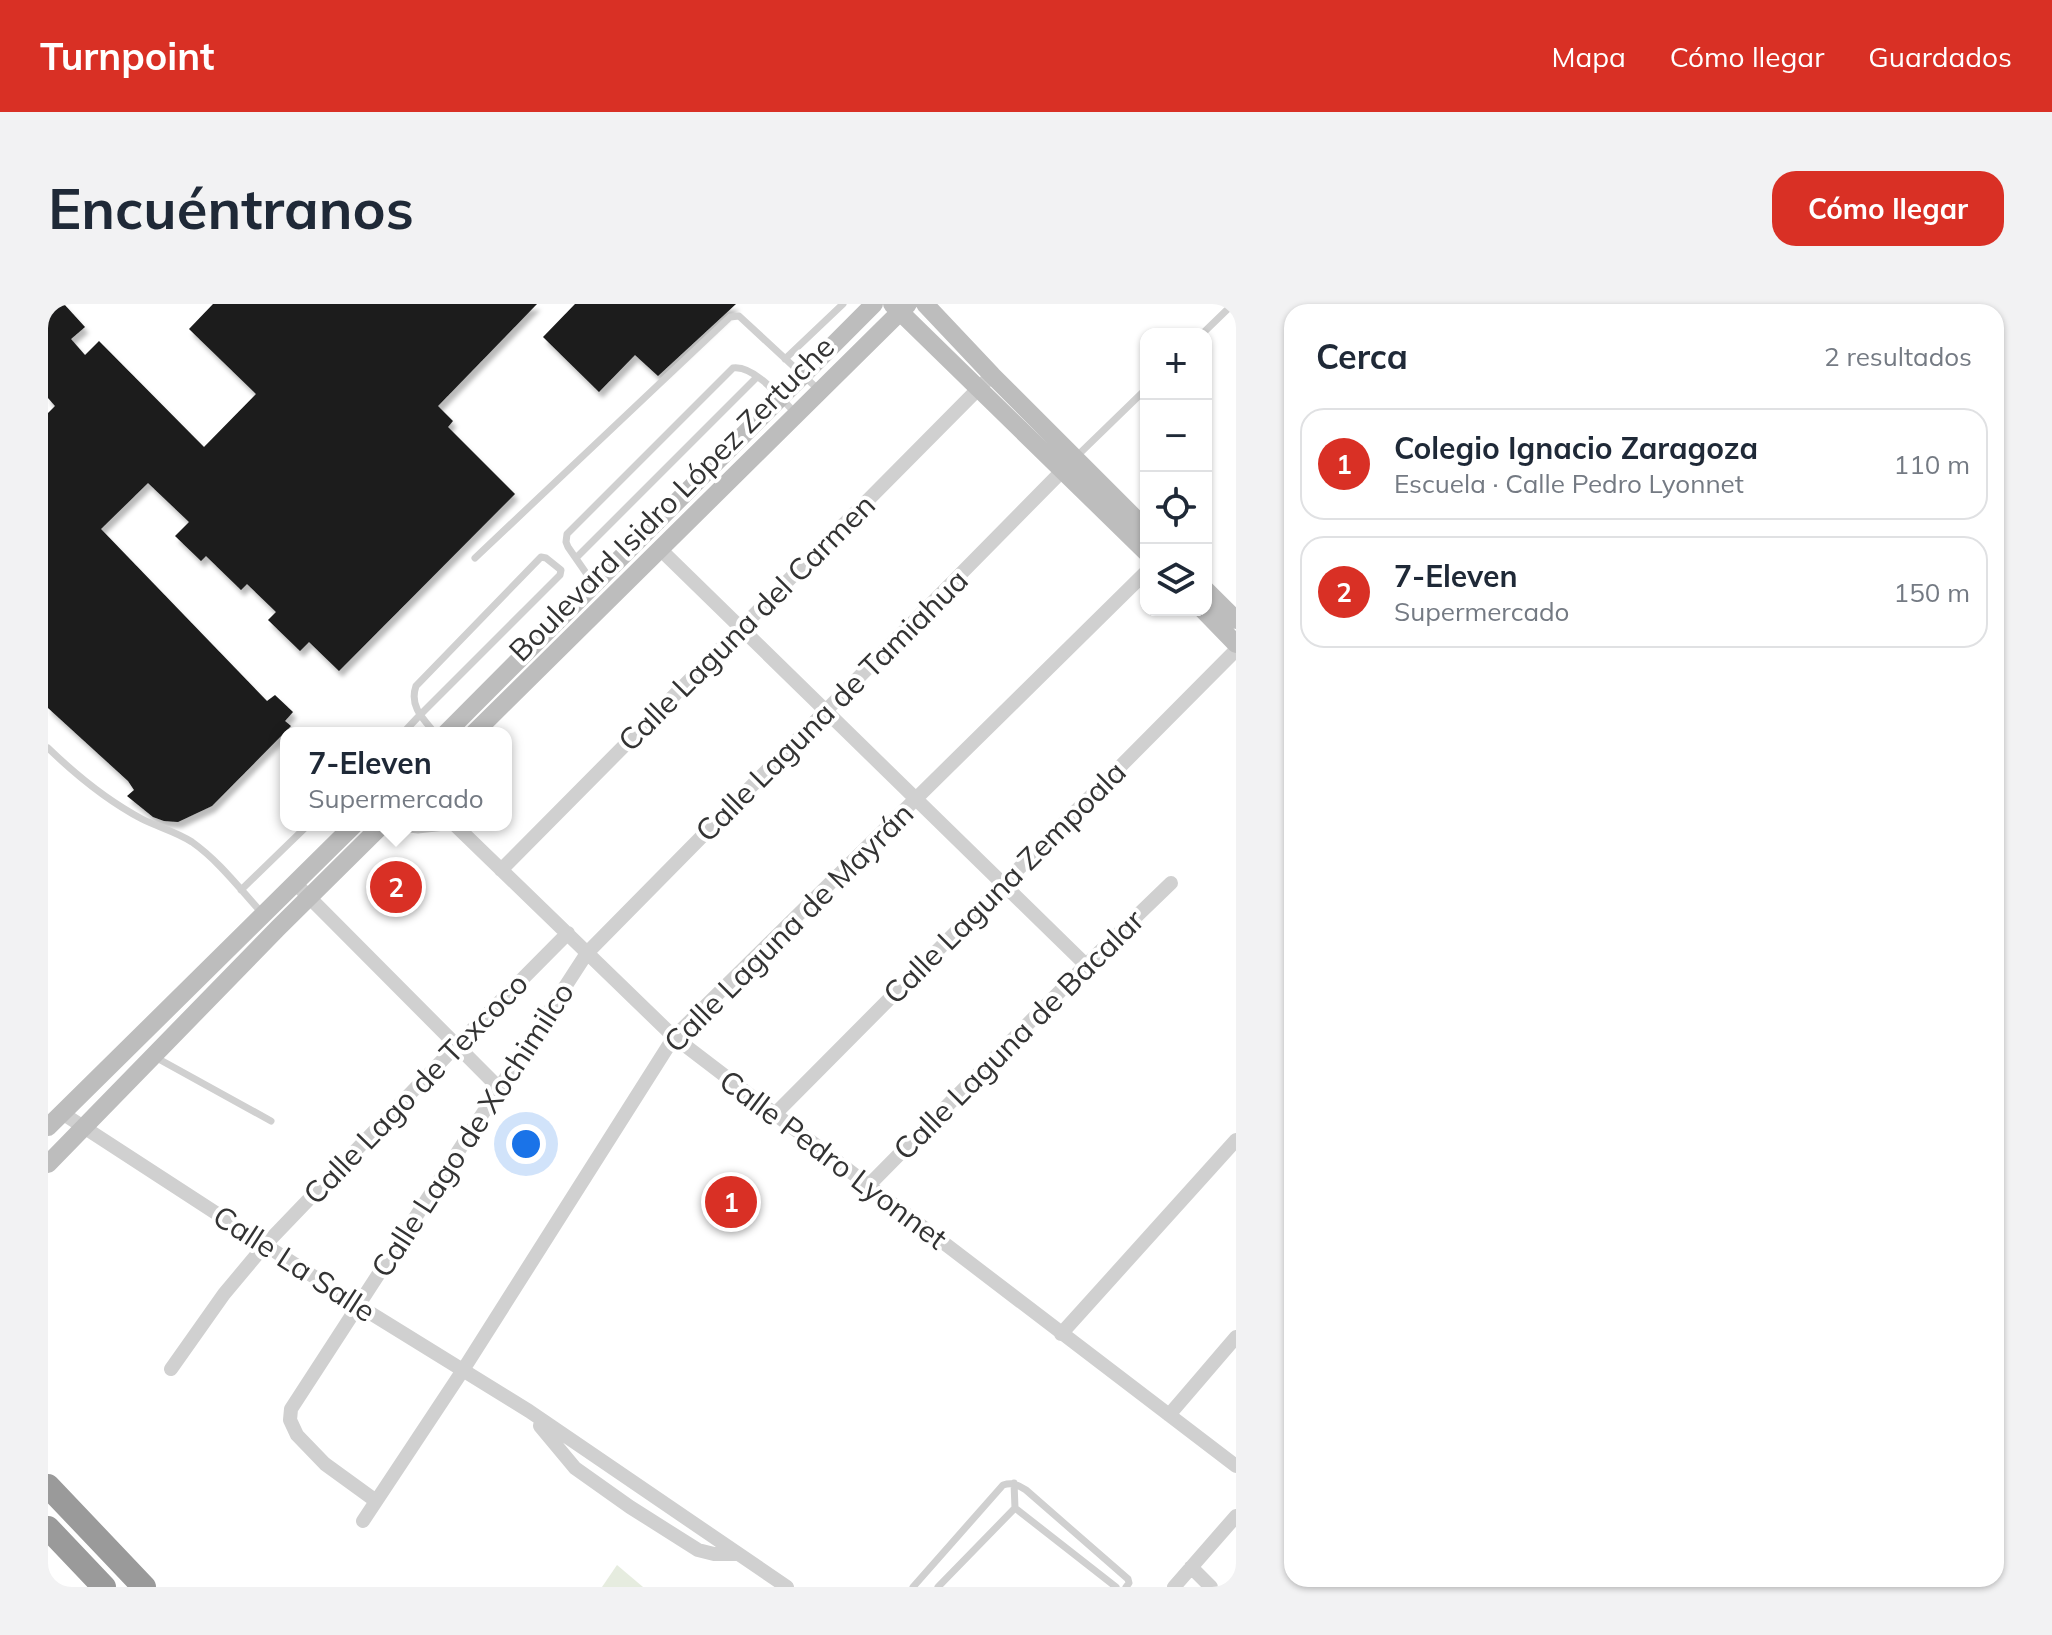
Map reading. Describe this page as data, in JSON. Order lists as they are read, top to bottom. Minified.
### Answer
{"streets":{"main road":["Boulevard Isidro López Zertuche"],"street":["Calle Laguna del Carmen","Calle Laguna de Tamiahua","Calle Laguna Zempoala","Calle Laguna de Mayrán","Calle Laguna de Bacalar","Calle Lago de Texcoco","Calle Lago de Xochimilco","Calle Pedro Lyonnet","Calle La Salle"]},"crossings":[["Calle Laguna del Carmen","Calle Pedro Lyonnet"],["Calle Laguna de Tamiahua","Calle Lago de Xochimilco"],["Calle Laguna de Tamiahua","Calle Pedro Lyonnet"],["Calle Laguna Zempoala","Calle Pedro Lyonnet"],["Calle Laguna de Mayrán","Calle Lago de Xochimilco"],["Calle Laguna de Mayrán","Calle Pedro Lyonnet"],["Calle Laguna de Mayrán","Calle La Salle"],["Calle Laguna de Bacalar","Calle Pedro Lyonnet"],["Calle Lago de Texcoco","Calle Pedro Lyonnet"],["Calle Lago de Texcoco","Calle La Salle"],["Calle Lago de Xochimilco","Calle Pedro Lyonnet"],["Calle Lago de Xochimilco","Calle La Salle"]],"page":{"header":"Turnpoint","nav":["Mapa","Cómo llegar","Guardados"],"buttons":"Cómo llegar","title":"Encuéntranos","heading":["Cerca","2 resultados"],"map_buttons":["+","−"],"list":[{"mark":"1","name":"Colegio Ignacio Zaragoza","note":"Escuela · Calle Pedro Lyonnet","value":"110 m"},{"mark":"2","name":"7-Eleven","note":"Supermercado","value":"150 m"}],"popup":["7-Eleven","Supermercado"],"pins":["2","1"]}}
